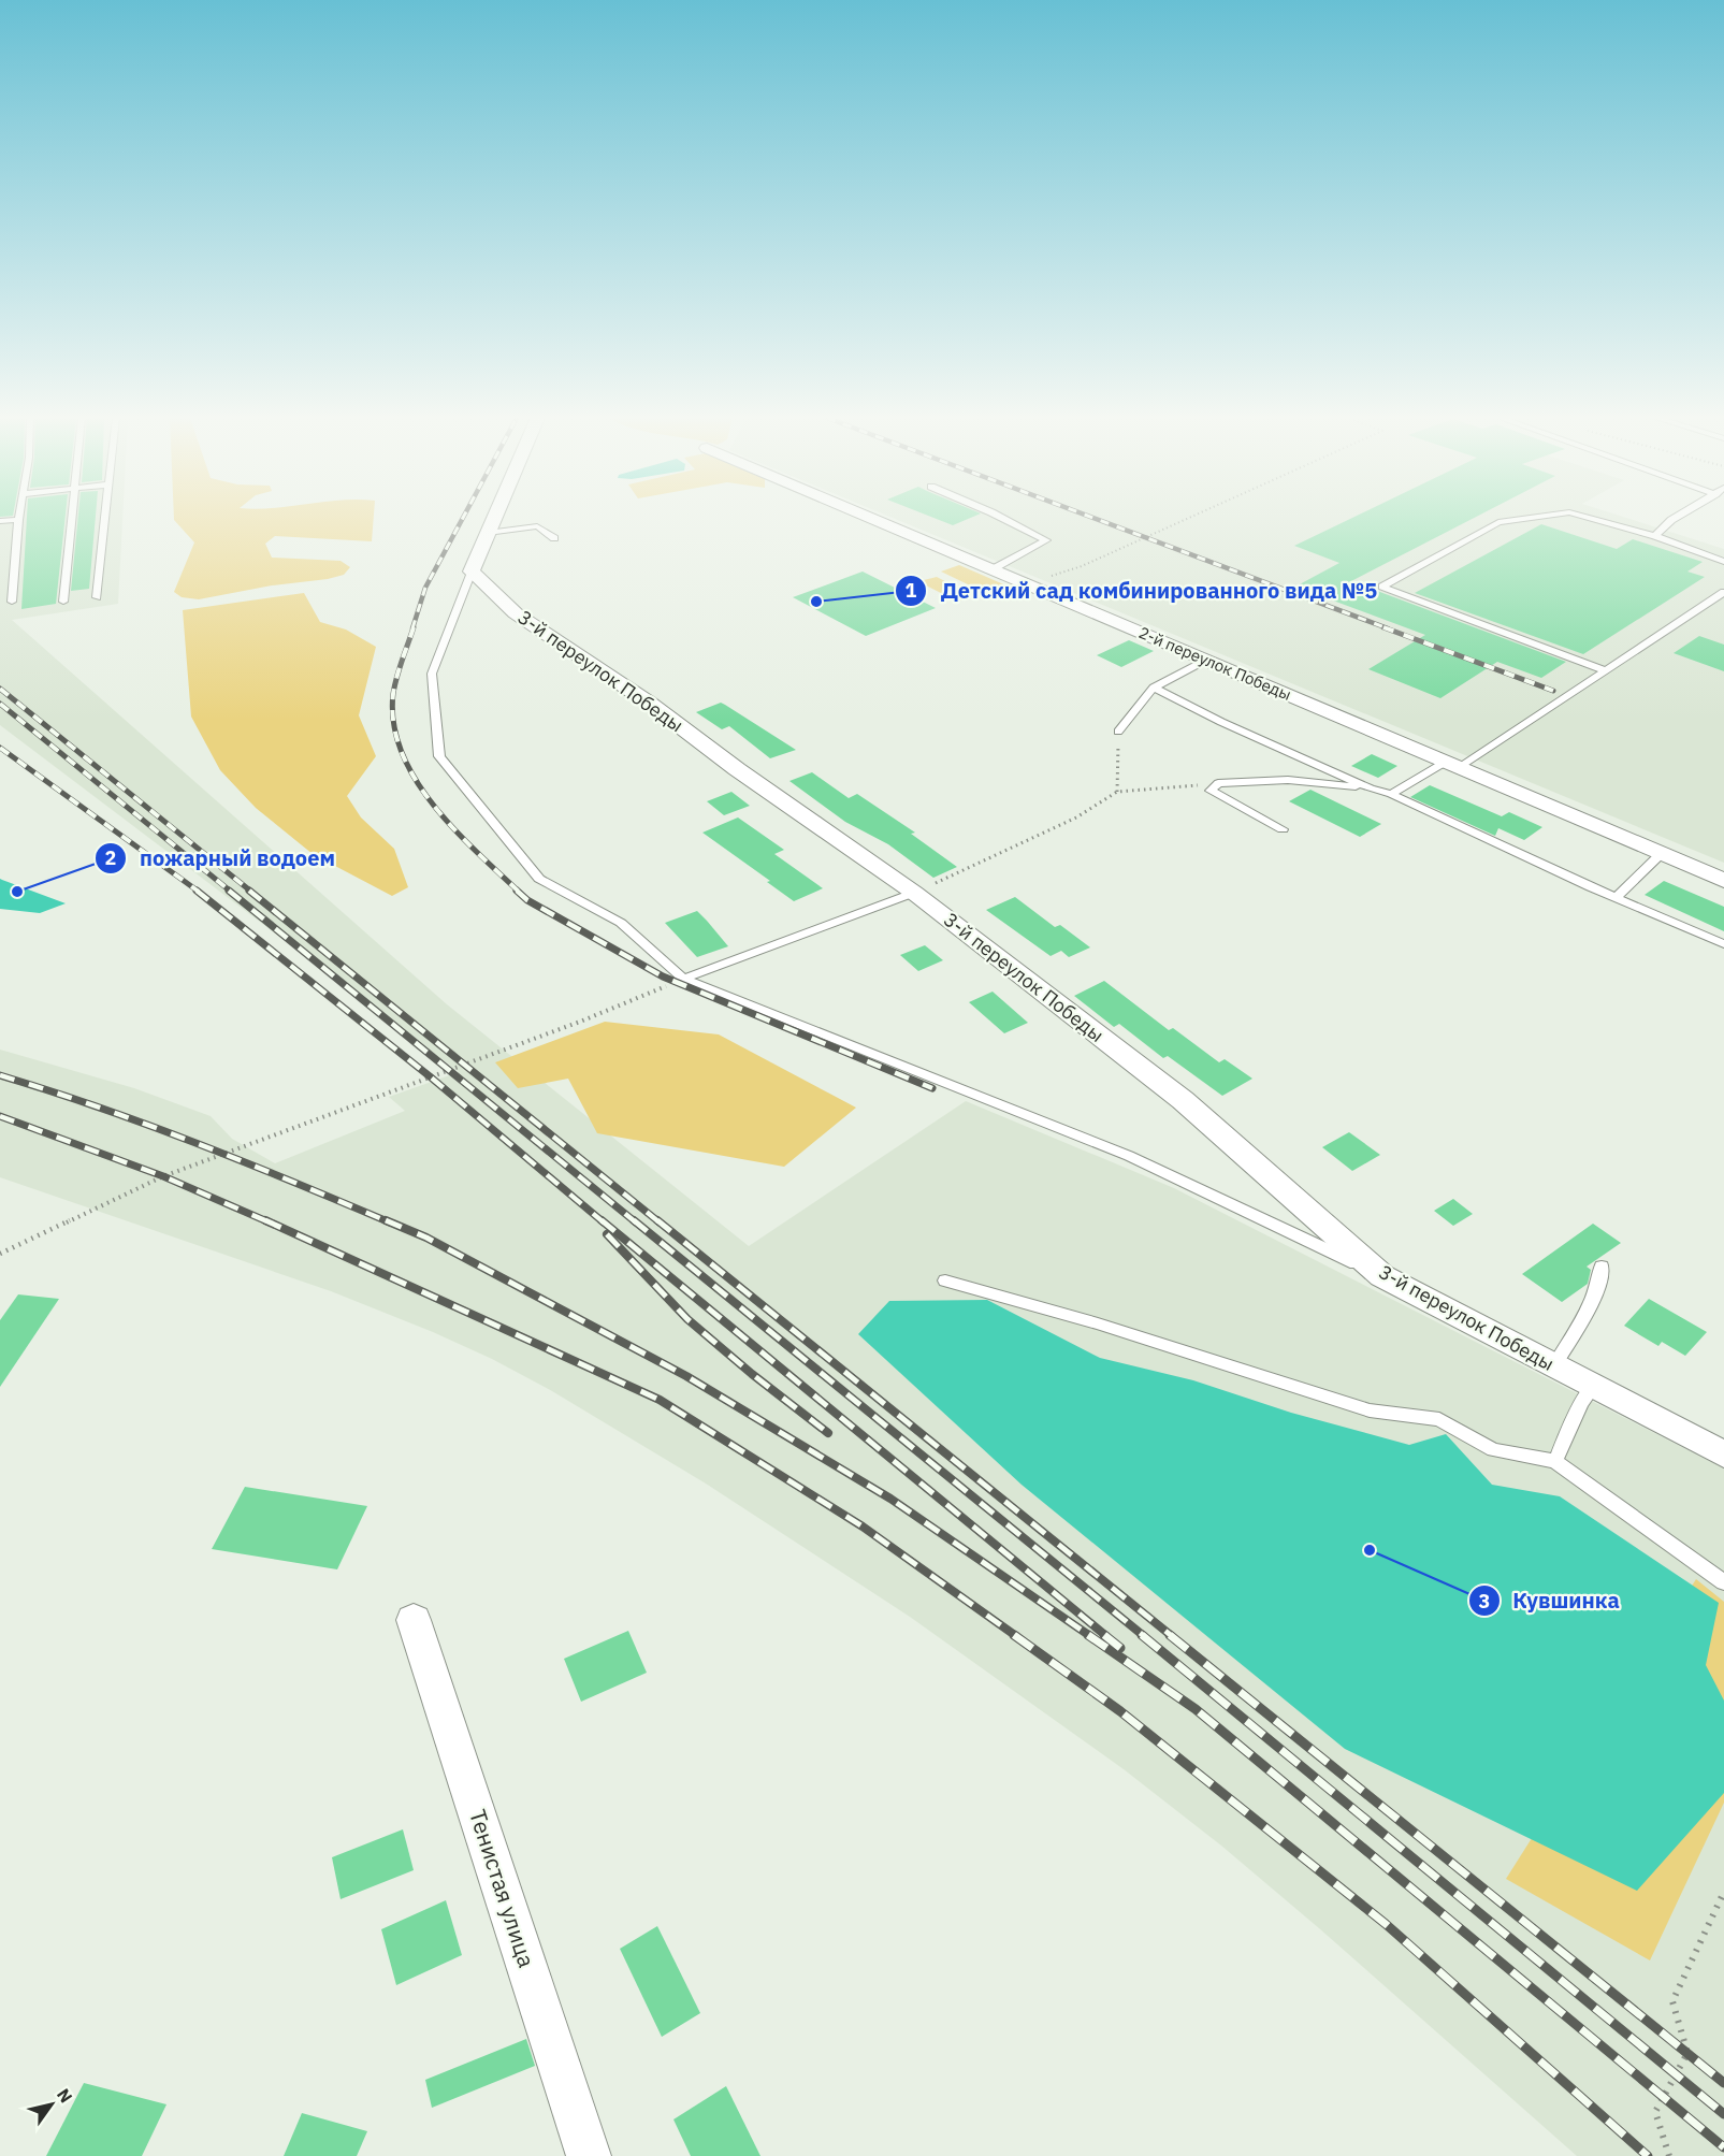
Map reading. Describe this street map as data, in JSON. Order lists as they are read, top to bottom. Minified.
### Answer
{"streets":{"street":["2-й переулок Победы","3-й переулок Победы","Тенистая улица"]},"places":["Детский сад комбинированного вида №5","пожарный водоем","Кувшинка"],"north":"top right"}
